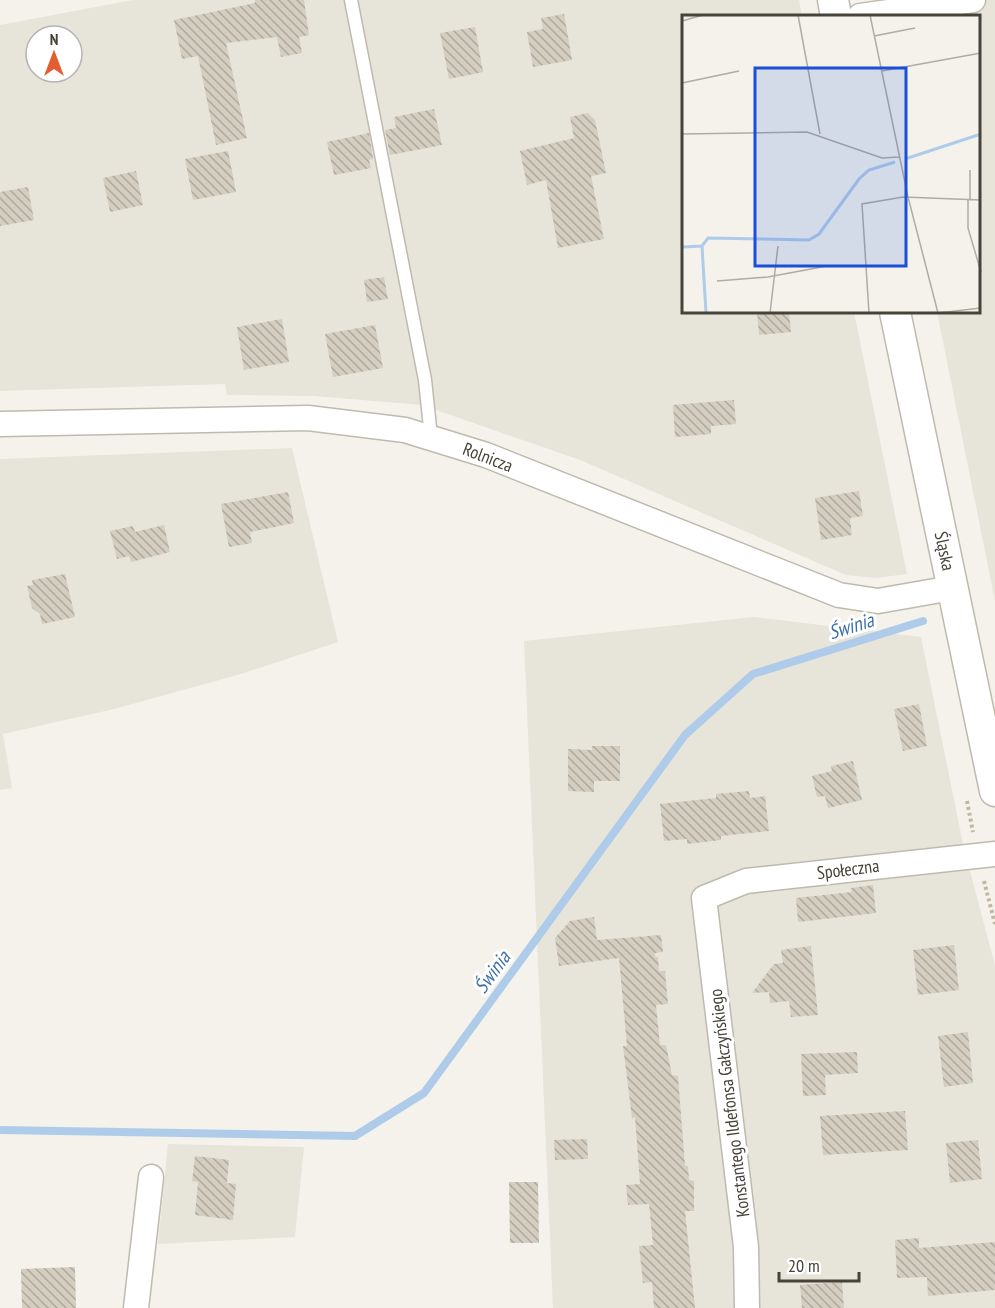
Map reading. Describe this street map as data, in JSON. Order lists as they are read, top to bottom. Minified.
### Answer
{"streets":{"street":["Rolnicza","Śląska","Społeczna","Konstantego Ildefonsa Gałczyńskiego"]},"crossings":[["Rolnicza","Śląska"],["Społeczna","Konstantego Ildefonsa Gałczyńskiego"]],"water":["Świnia"],"scale_bar":"20 m","north":"top"}
